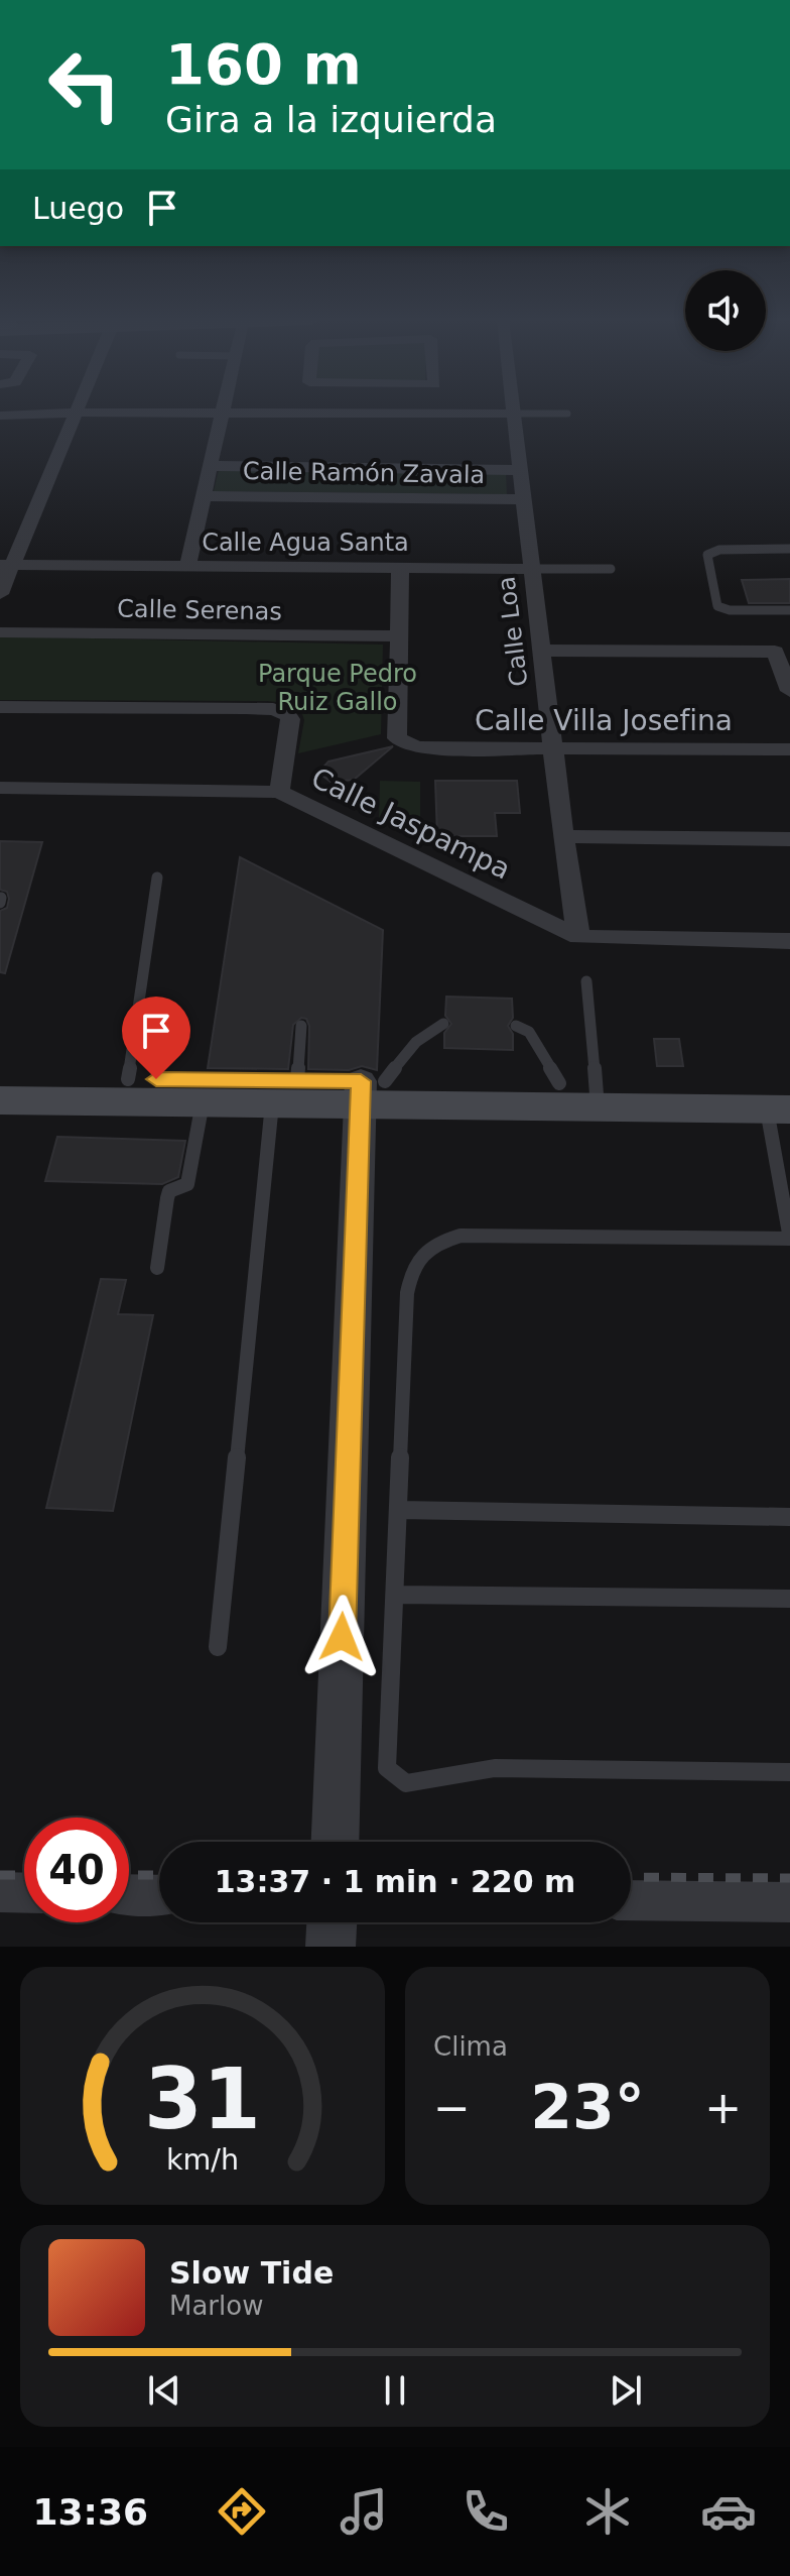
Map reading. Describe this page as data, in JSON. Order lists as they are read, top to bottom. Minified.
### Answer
{"streets":{"street":["Calle Ramón Zavala","Calle Agua Santa","Calle Serenas","Calle Loa","Calle Villa Josefina","Calle Jaspampa"]},"crossings":[["Calle Ramón Zavala","Calle Loa"],["Calle Agua Santa","Calle Loa"],["Calle Serenas","Calle Villa Josefina"],["Calle Loa","Calle Villa Josefina"],["Calle Loa","Calle Jaspampa"]],"parks":["Parque Pedro Ruiz Gallo"],"page":{"turn":["160 m","Gira a la izquierda"],"then":"Luego","limit":"40","trip":"13:37 · 1 min · 220 m","tile":"Clima","heat":["−","23°","+"],"song":["Slow Tide","Marlow"],"tabs":"13:36","gauge":["31","km/h"]}}
